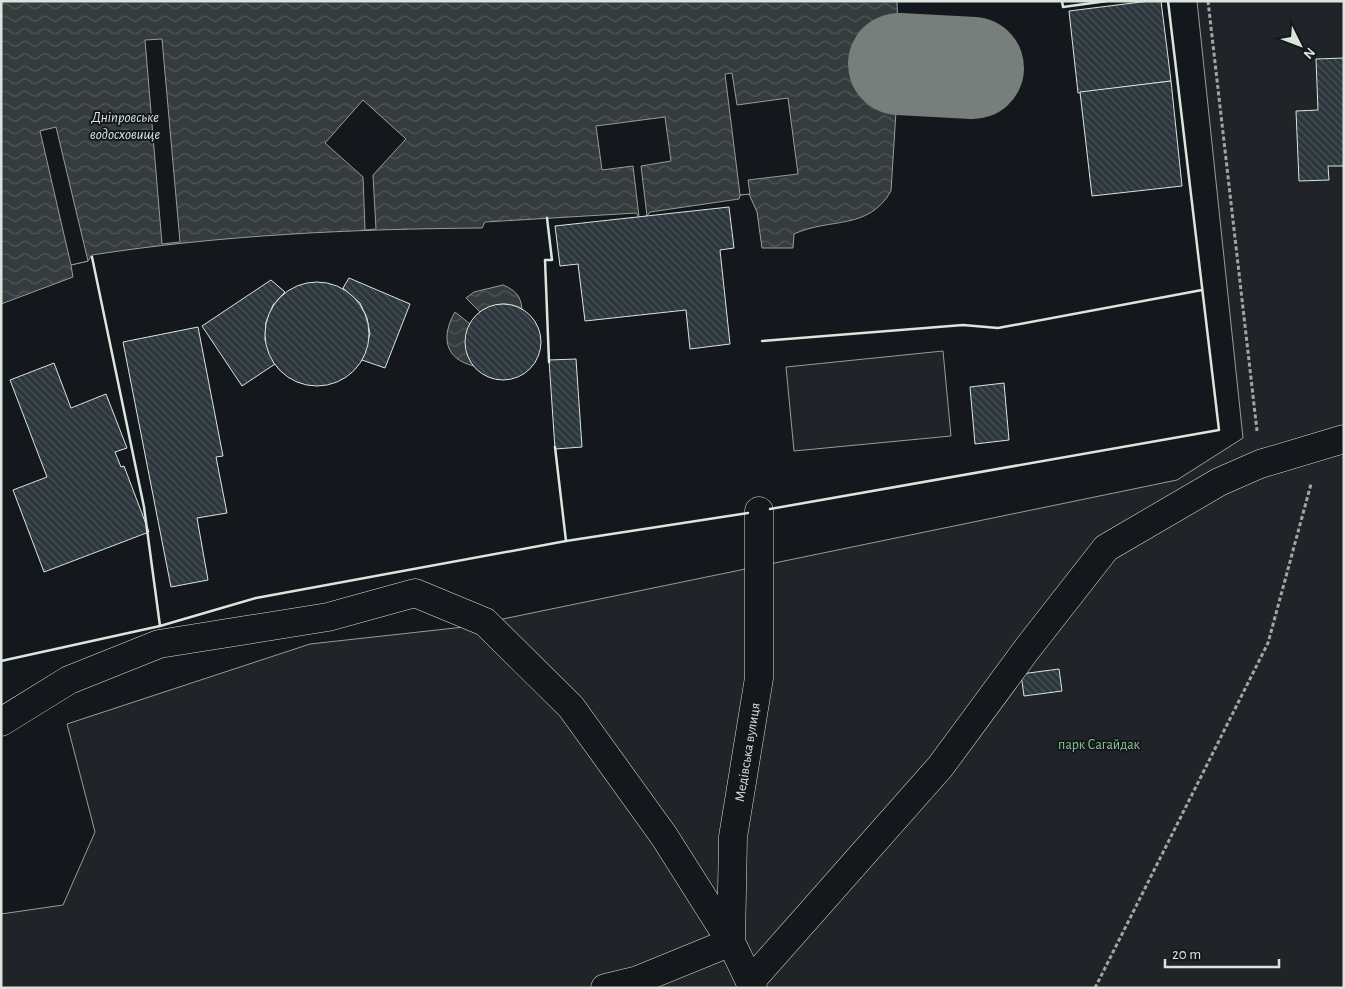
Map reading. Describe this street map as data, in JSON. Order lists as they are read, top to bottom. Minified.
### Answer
{"streets":{"street":["Медівська вулиця"]},"water":["Дніпровське водосховище"],"parks":["парк Сагайдак"],"scale_bar":"20 m","north":"bottom right"}
